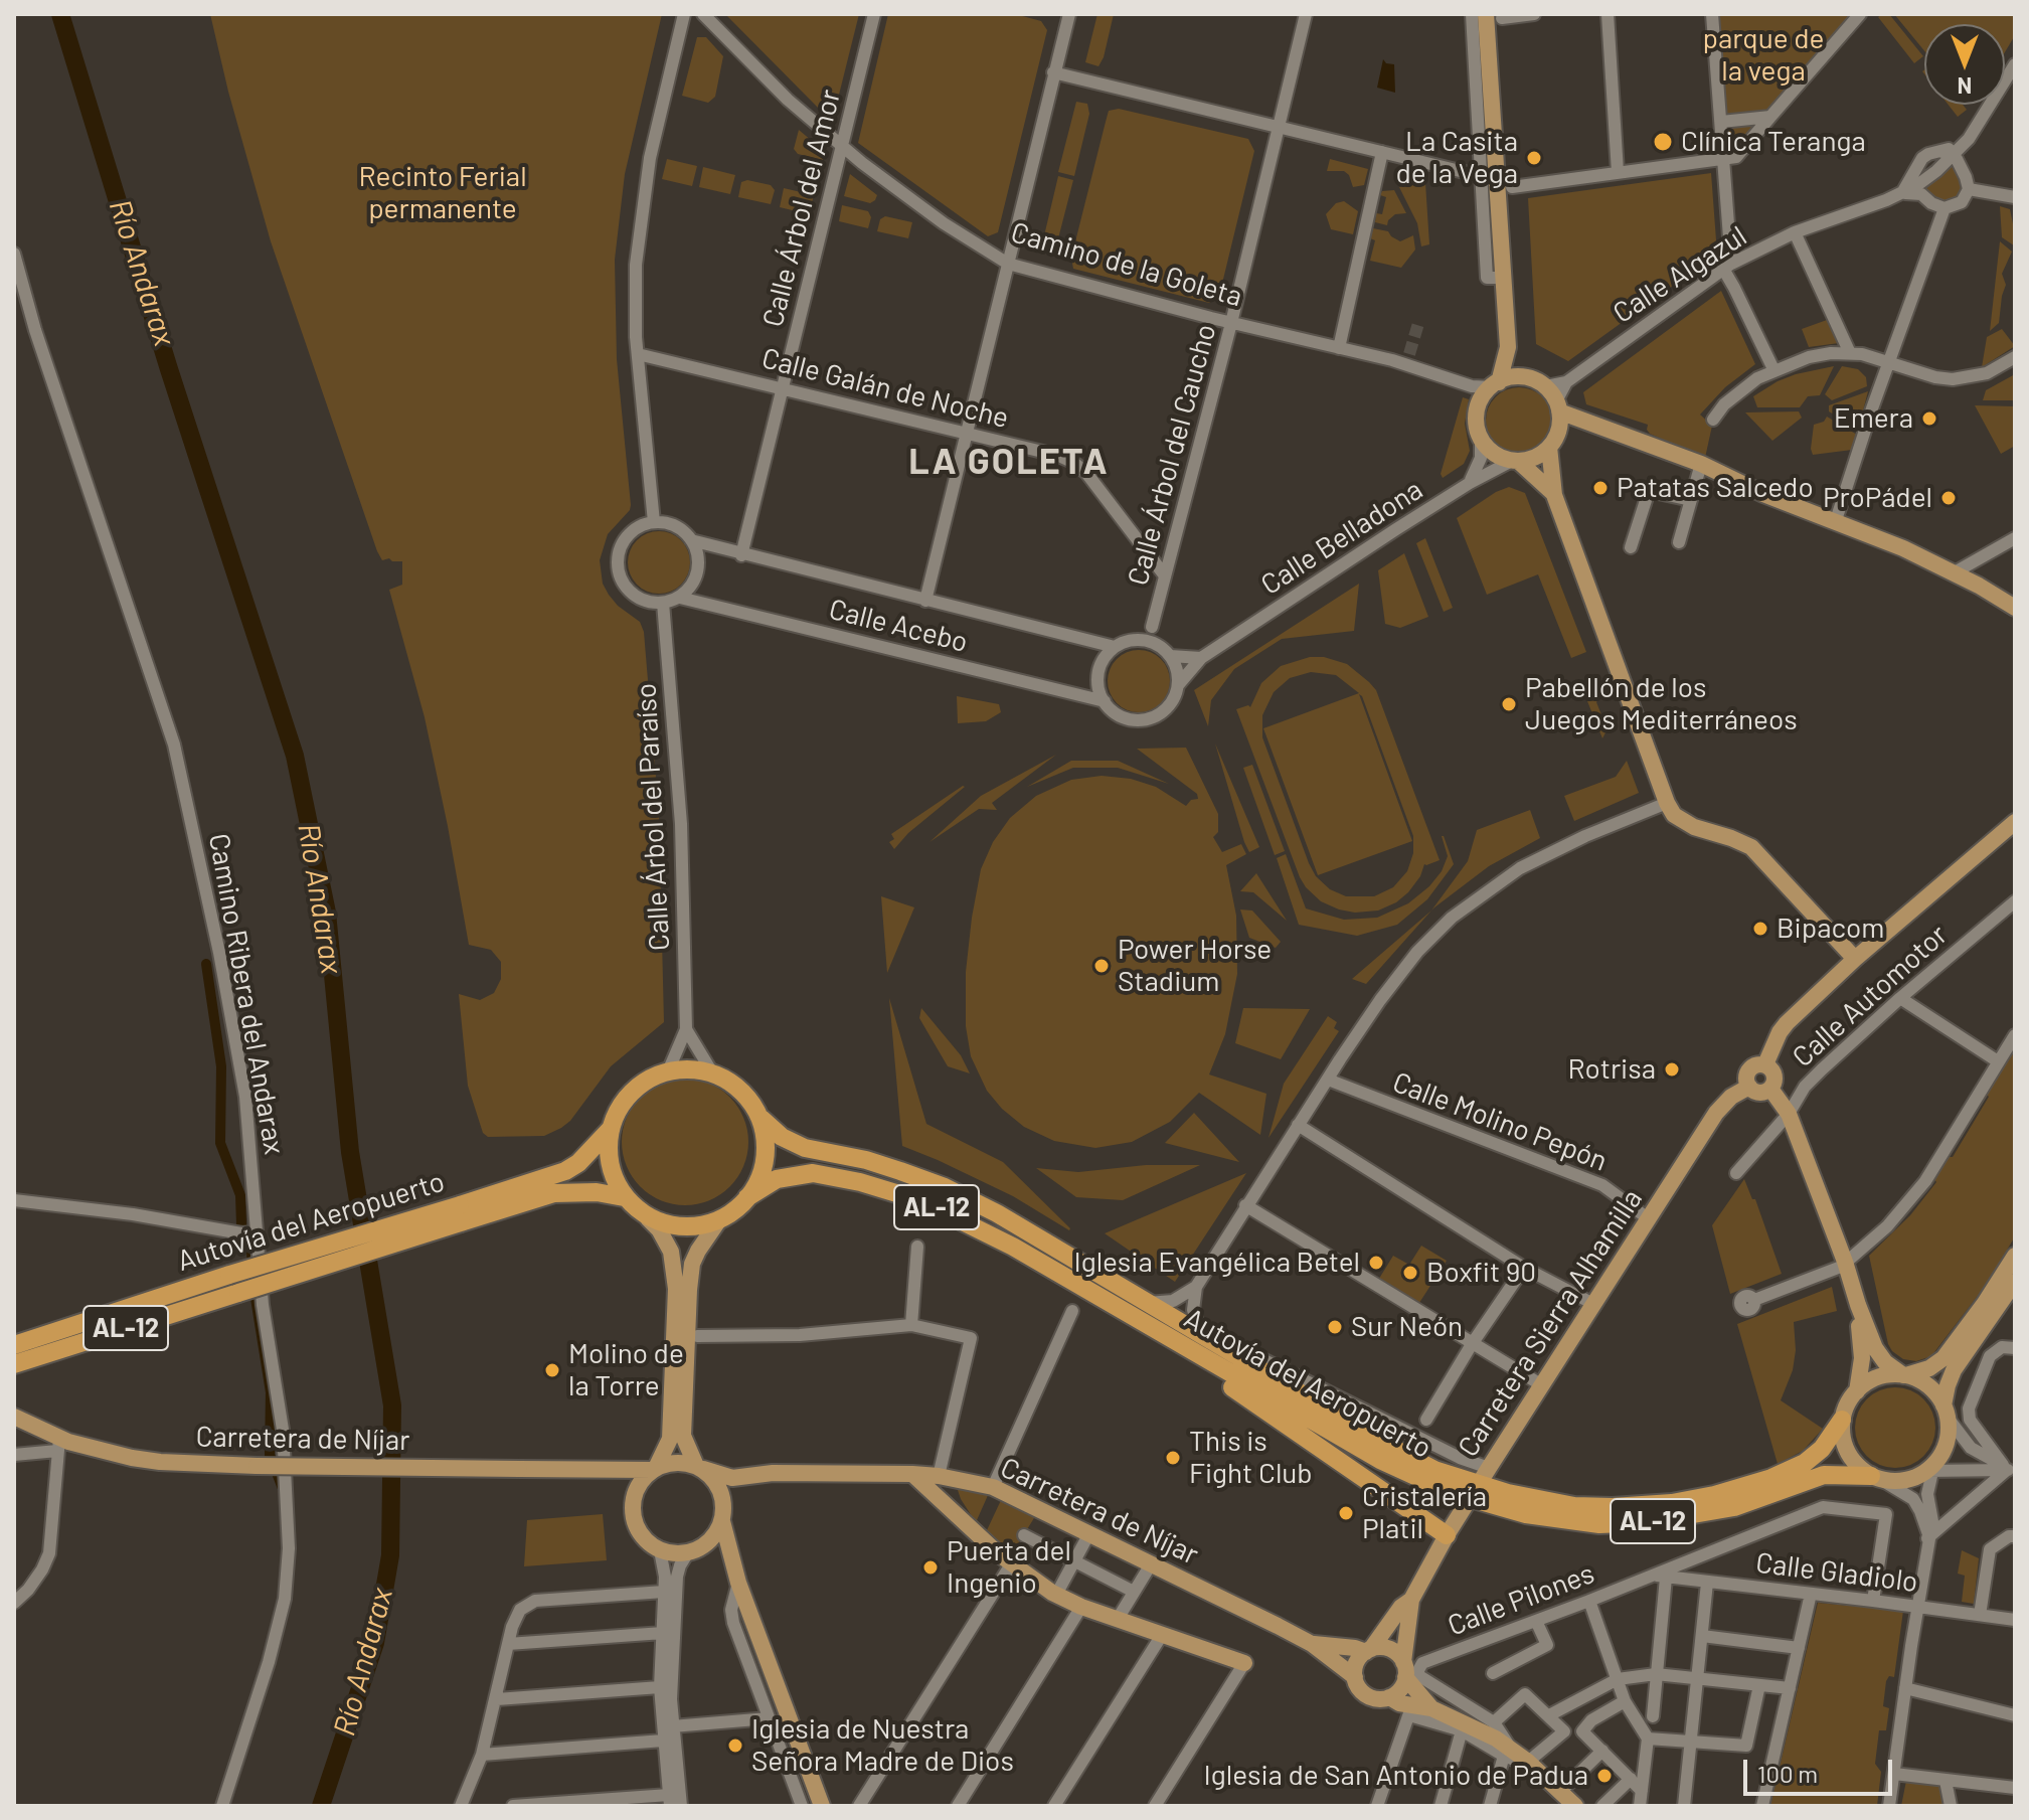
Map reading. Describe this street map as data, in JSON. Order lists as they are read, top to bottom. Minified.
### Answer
{"streets":{"highway":["AL-12","Autovía del Aeropuerto"],"main road":["Carretera Sierra Alhamilla","Carretera de Níjar"],"street":["Calle Árbol del Amor","Camino de la Goleta","Calle Algazul","Calle Galán de Noche","Calle Árbol del Caucho","Calle Belladona","Calle Acebo","Calle Árbol del Paraíso","Camino Ribera del Andarax","Calle Automotor","Calle Molino Pepón","Calle Gladiolo","Calle Pilones"]},"crossings":[["Calle Árbol del Amor","Camino de la Goleta"],["Calle Árbol del Amor","Calle Galán de Noche"],["Calle Árbol del Amor","Calle Acebo"],["Camino de la Goleta","Calle Algazul"],["Camino de la Goleta","Calle Árbol del Caucho"],["Camino de la Goleta","Calle Belladona"],["Calle Algazul","Calle Belladona"],["Calle Galán de Noche","Calle Árbol del Caucho"],["Calle Árbol del Caucho","Calle Belladona"],["Calle Árbol del Caucho","Calle Acebo"],["Calle Belladona","Calle Acebo"],["Calle Acebo","Calle Árbol del Paraíso"],["Calle Molino Pepón","Carretera Sierra Alhamilla"],["AL-12","Autovía del Aeropuerto"],["Autovía del Aeropuerto","Carretera Sierra Alhamilla"],["Carretera Sierra Alhamilla","Carretera de Níjar"],["Carretera Sierra Alhamilla","Calle Pilones"],["Carretera de Níjar","Calle Pilones"],["Calle Gladiolo","Calle Pilones"]],"districts":["LA GOLETA"],"water":["Río Andarax"],"parks":["parque de la vega","Recinto Ferial permanente"],"places":["Clínica Teranga","La Casita de la Vega","Emera","Patatas Salcedo","ProPádel","Pabellón de los Juegos Mediterráneos","Bipacom","Power Horse Stadium","Rotrisa","Iglesia Evangélica Betel","Boxfit 90","Sur Neón","Molino de la Torre","This is Fight Club","Cristalería Platil","Puerta del Ingenio","Iglesia de Nuestra Señora Madre de Dios","Iglesia de San Antonio de Padua"],"scale_bar":"100 m","north":"bottom"}
